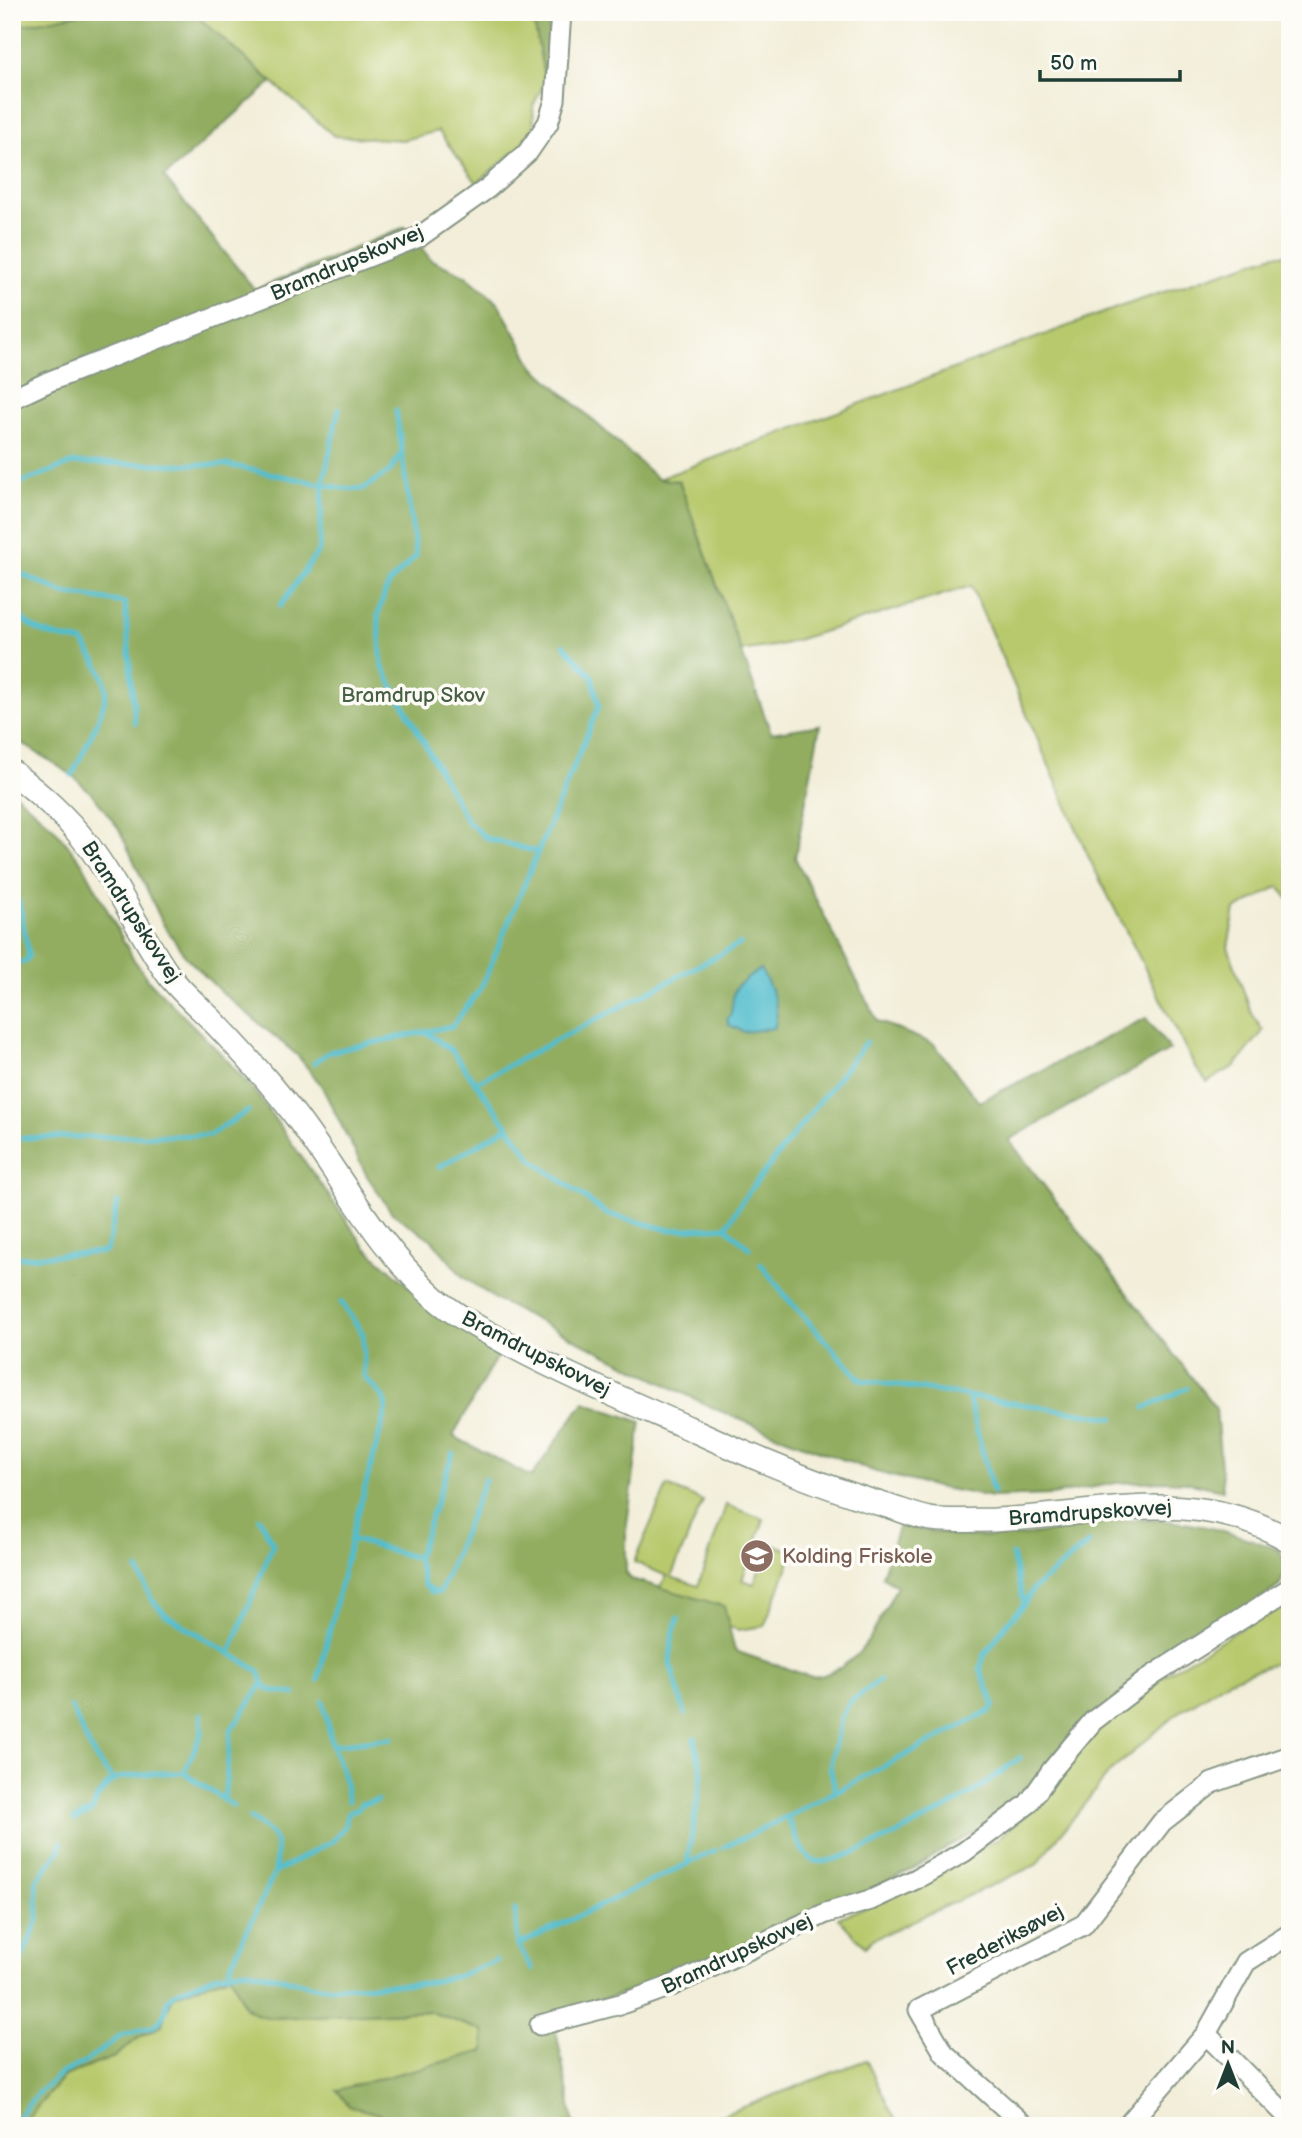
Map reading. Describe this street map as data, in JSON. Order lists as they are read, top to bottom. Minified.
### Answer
{"streets":{"street":["Bramdrupskovvej","Frederiksøvej"]},"parks":["Bramdrup Skov"],"places":{"school or university":["Kolding Friskole"]},"scale_bar":"50 m","north":"top"}
